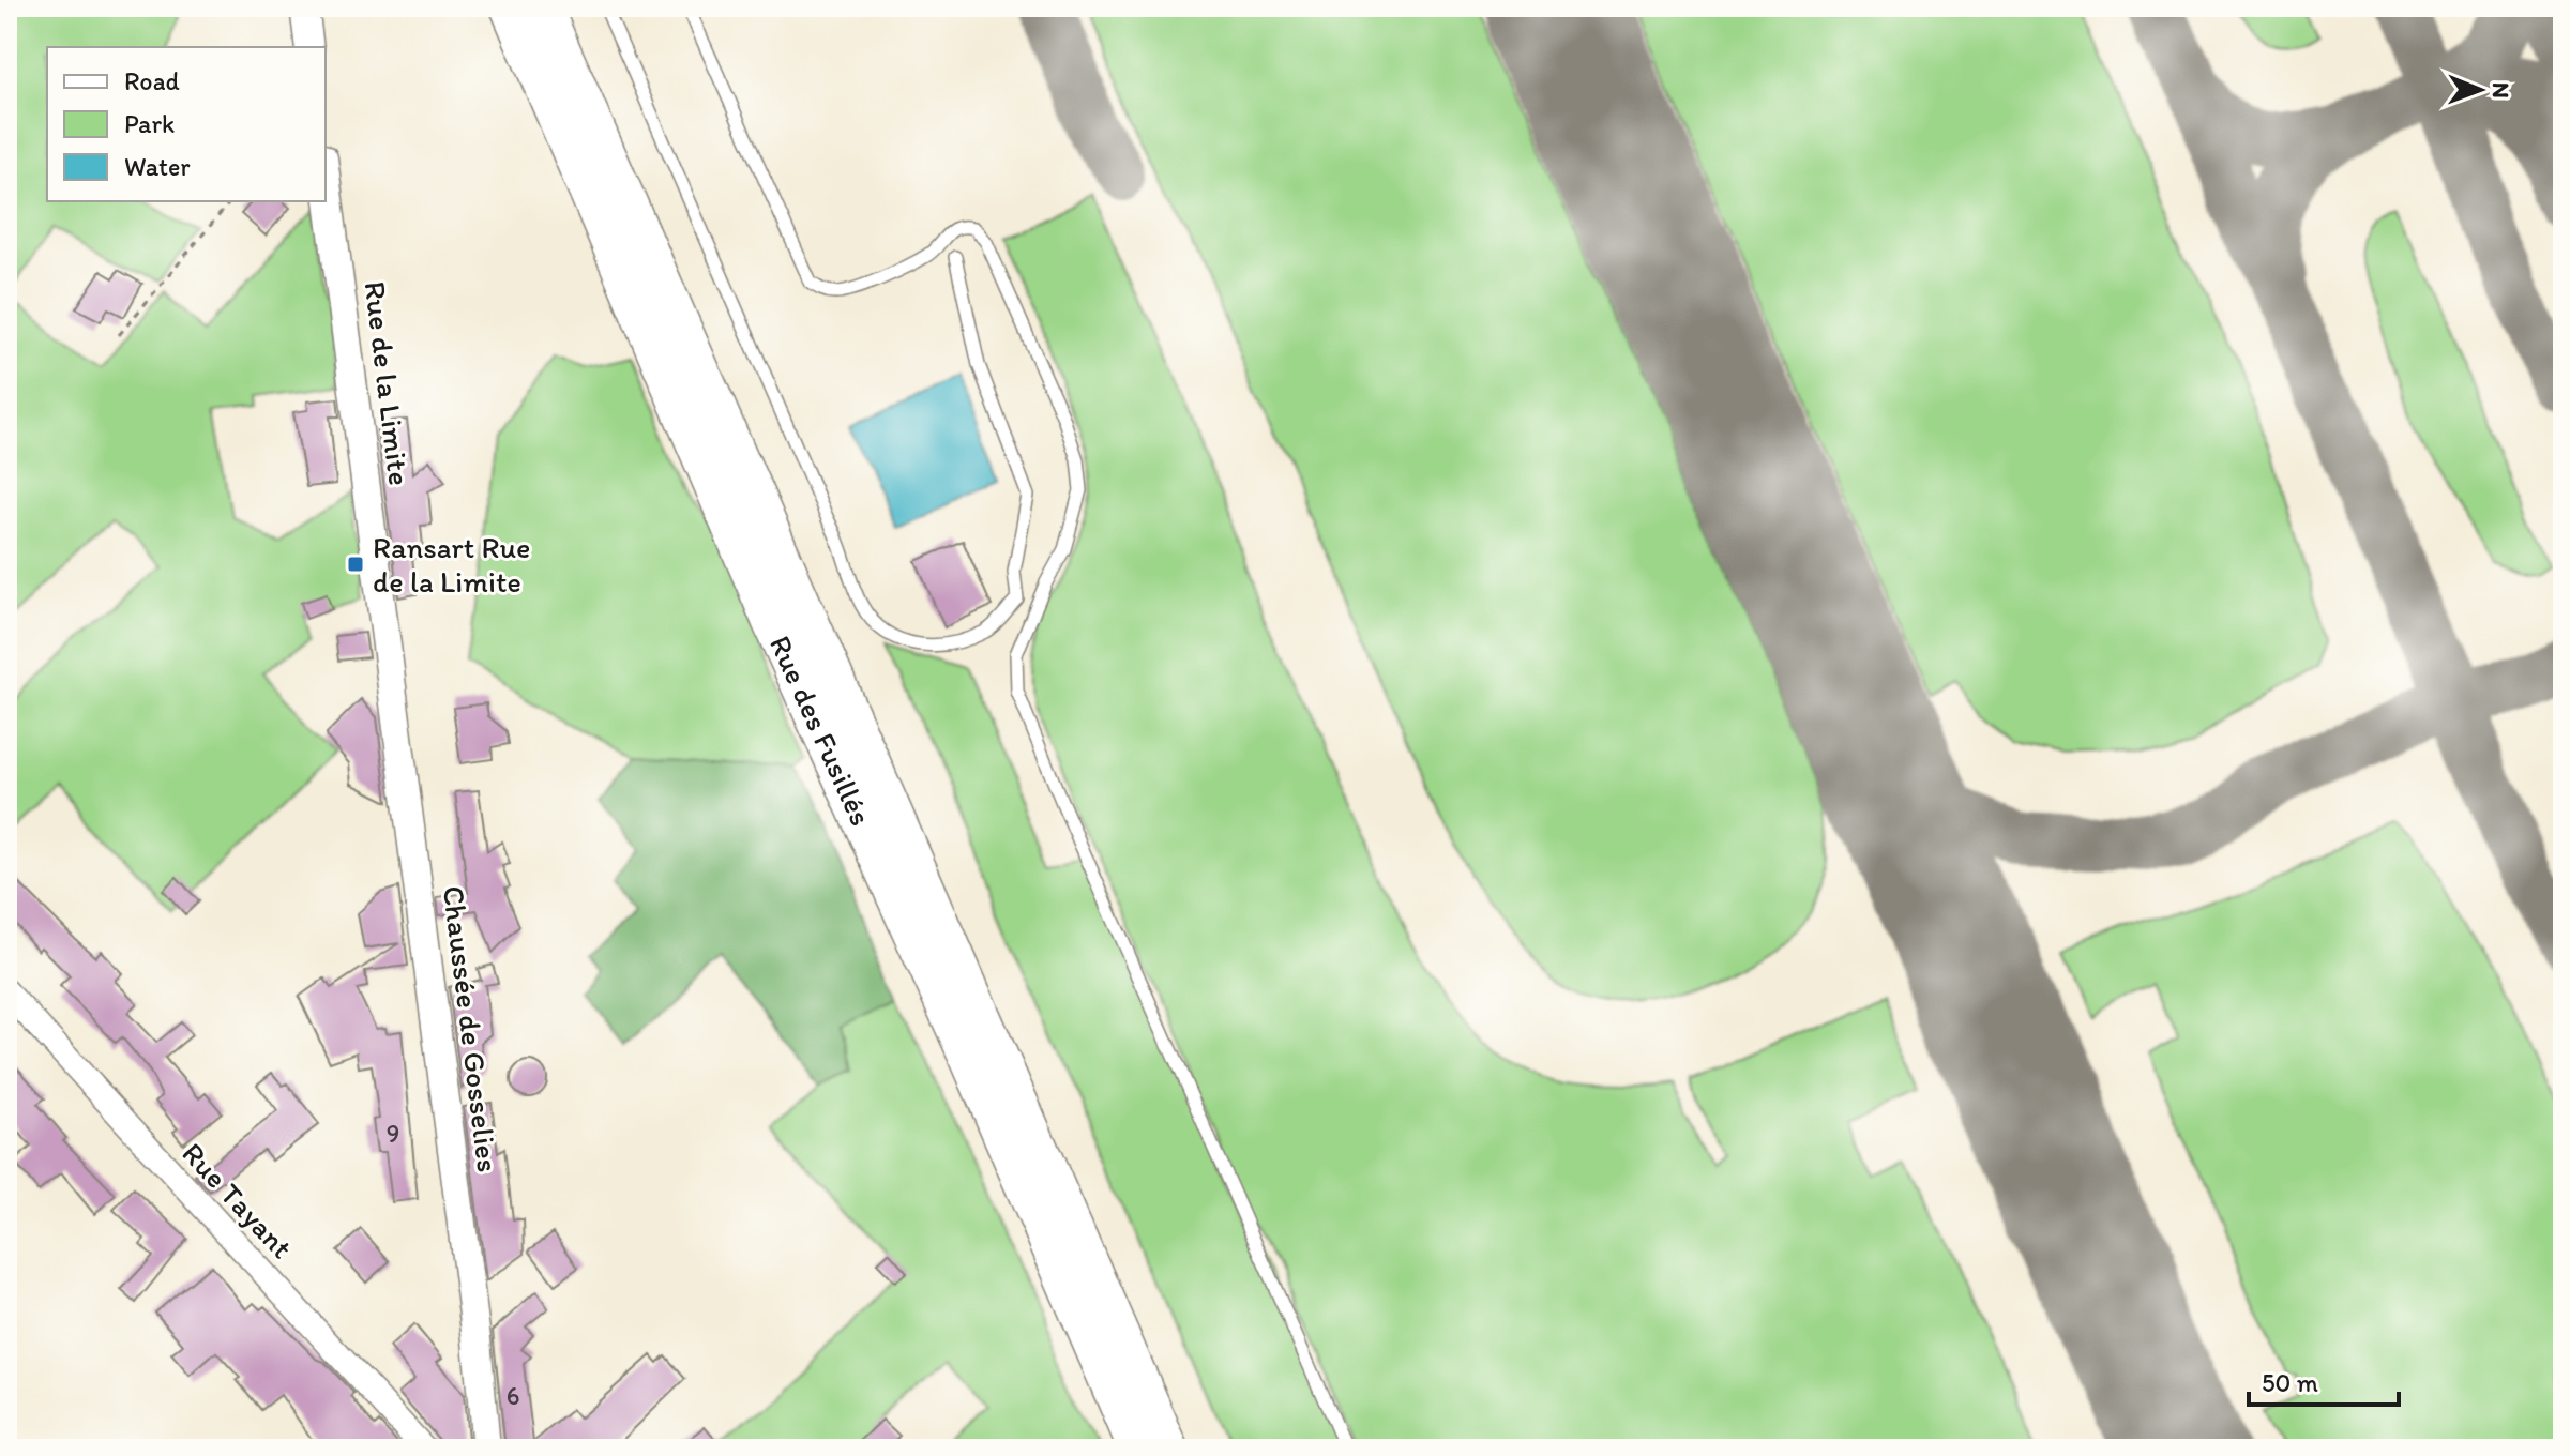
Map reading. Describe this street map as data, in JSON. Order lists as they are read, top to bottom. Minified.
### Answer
{"streets":{"highway":["Rue des Fusillés"],"street":["Rue de la Limite","Chaussée de Gosselies","Rue Tayant"]},"crossings":[["Rue de la Limite","Chaussée de Gosselies"]],"places":{"transit":["Ransart Rue de la Limite"]},"house_numbers":["9","6"],"legend":["Road","Park","Water"],"scale_bar":"50 m","north":"right"}
